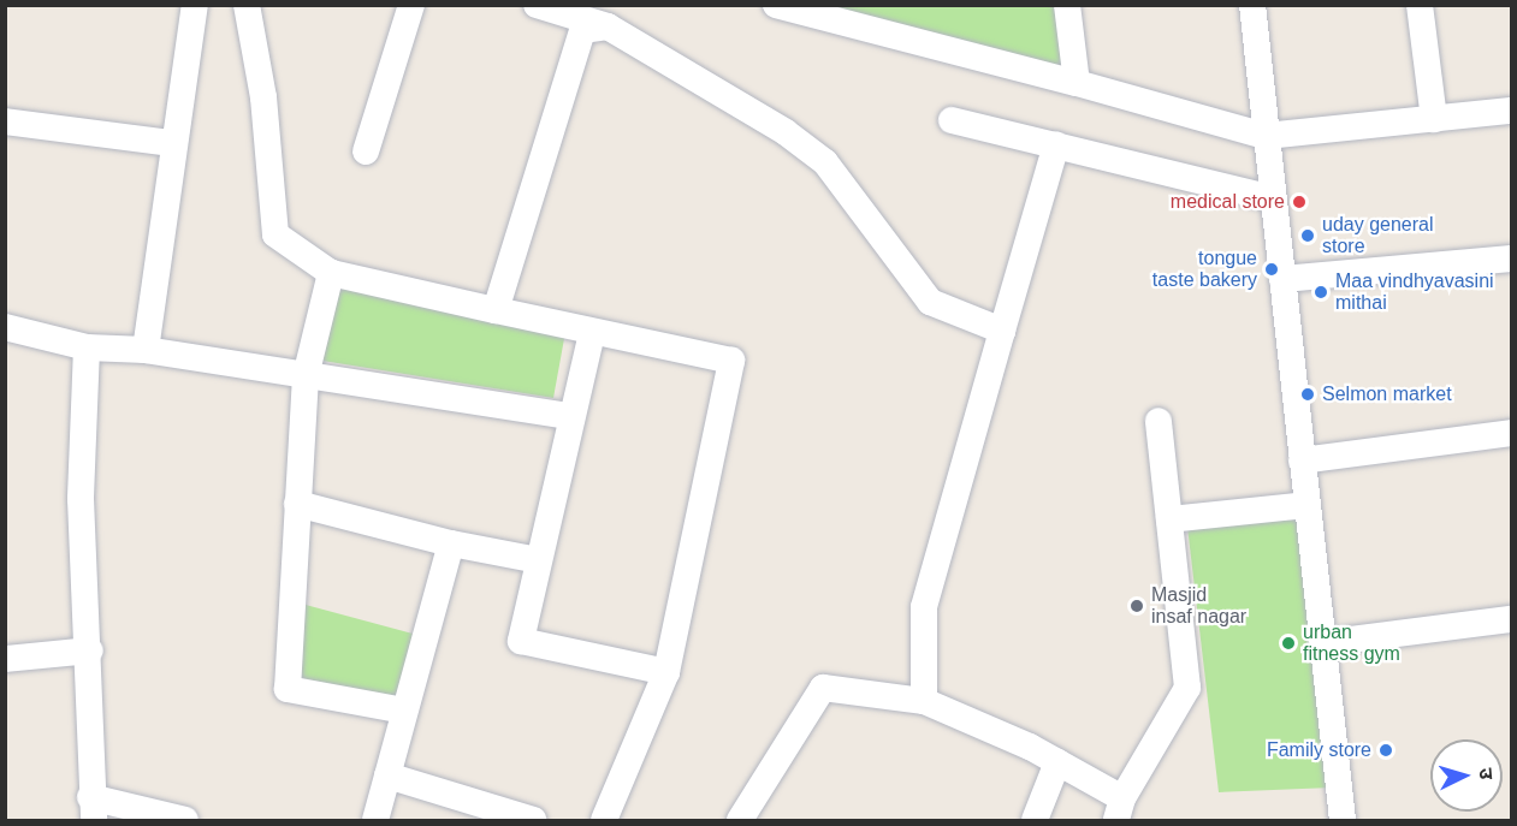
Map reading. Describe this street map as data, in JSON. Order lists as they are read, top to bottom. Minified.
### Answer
{"places":["medical store","uday general store","tongue taste bakery","Maa vindhyavasini mithai","Selmon market","Masjid insaf nagar","urban fitness gym","Family store"],"north":"right"}
